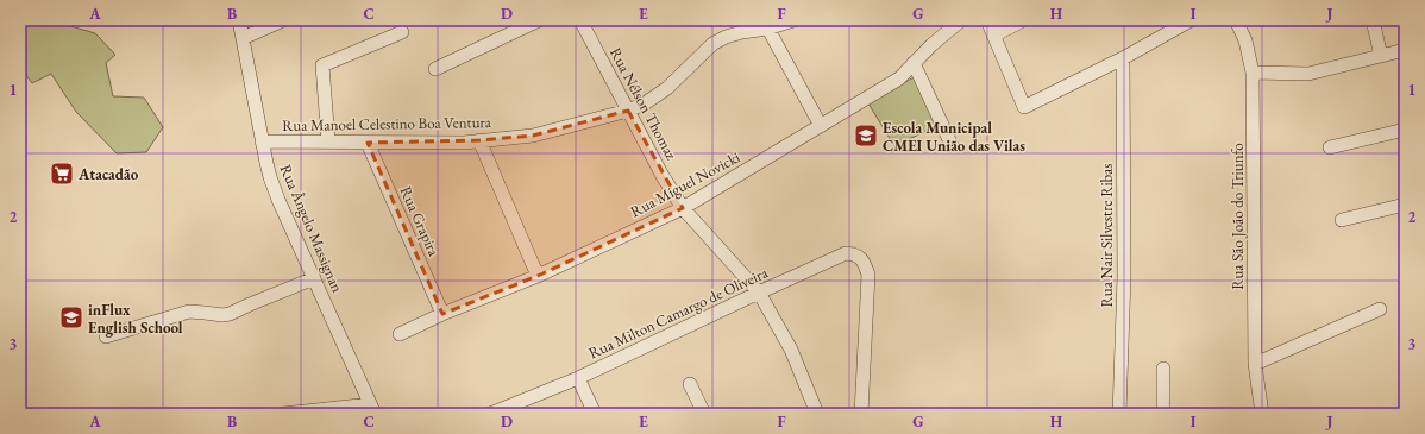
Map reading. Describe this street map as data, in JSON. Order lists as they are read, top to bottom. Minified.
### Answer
{"streets":{"street":["Rua Nélson Thomaz","Rua Manoel Celestino Boa Ventura","Rua Miguel Novicki","Rua São João do Triunfo","Rua Grapira","Rua Ângelo Massignan","Rua Nair Silvestre Ribas","Rua Milton Camargo de Oliveira"]},"crossings":[["Rua Nélson Thomaz","Rua Manoel Celestino Boa Ventura"],["Rua Nélson Thomaz","Rua Miguel Novicki"],["Rua Nélson Thomaz","Rua Milton Camargo de Oliveira"],["Rua Manoel Celestino Boa Ventura","Rua Grapira"],["Rua Manoel Celestino Boa Ventura","Rua Ângelo Massignan"],["Rua Miguel Novicki","Rua Grapira"]],"places":{"school or university":["Escola Municipal CMEI União das Vilas","inFlux English School"],"supermarket":["Atacadão"]},"grid":{"columns":["A","B","C","D","E","F","G","H","I","J"],"rows":["1","2","3"]}}
